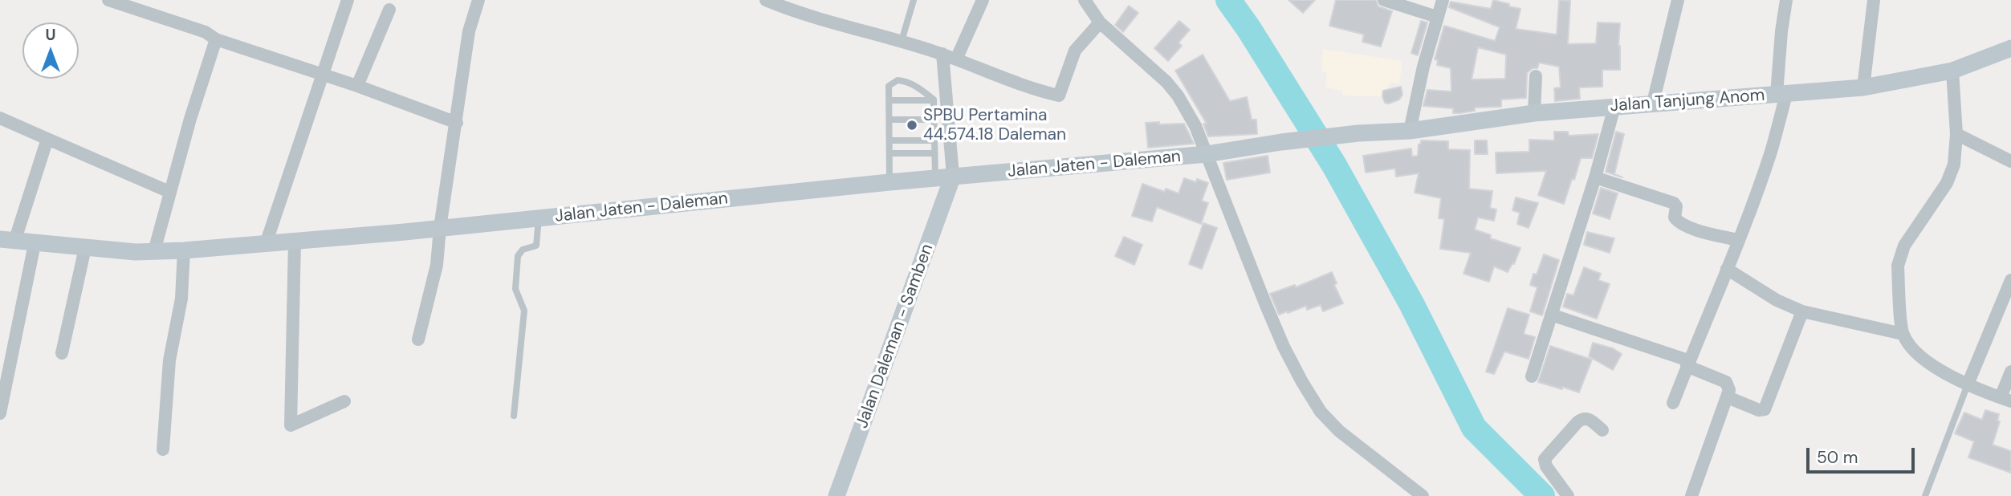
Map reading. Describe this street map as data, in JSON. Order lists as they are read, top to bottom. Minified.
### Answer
{"streets":{"main road":["Jalan Tanjung Anom","Jalan Jaten - Daleman","Jalan Daleman - Samben"]},"crossings":[["Jalan Tanjung Anom","Jalan Jaten - Daleman"],["Jalan Jaten - Daleman","Jalan Daleman - Samben"]],"places":["SPBU Pertamina 44.574.18 Daleman"],"scale_bar":"50 m","north":"top"}
